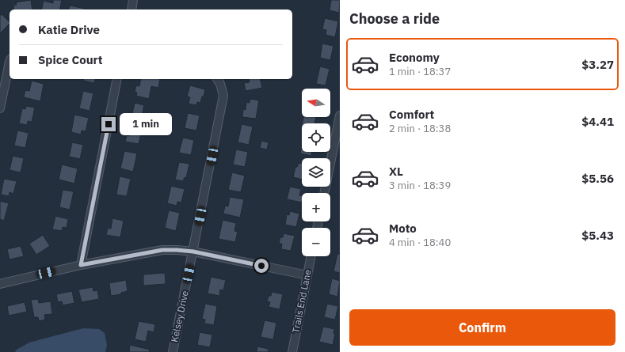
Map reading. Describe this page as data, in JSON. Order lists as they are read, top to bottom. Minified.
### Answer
{"streets":{"street":["Trails End Lane","Kelsey Drive"]},"north":"left","page":{"heading":"Choose a ride","banner":["Katie Drive","Spice Court"],"list":[{"name":"Economy","note":"1 min · 18:37","value":"$3.27"},{"name":"Comfort","note":"2 min · 18:38","value":"$4.41"},{"name":"XL","note":"3 min · 18:39","value":"$5.56"},{"name":"Moto","note":"4 min · 18:40","value":"$5.43"}],"map_buttons":["+","−"],"bubble":"1 min","buttons":"Confirm"}}
